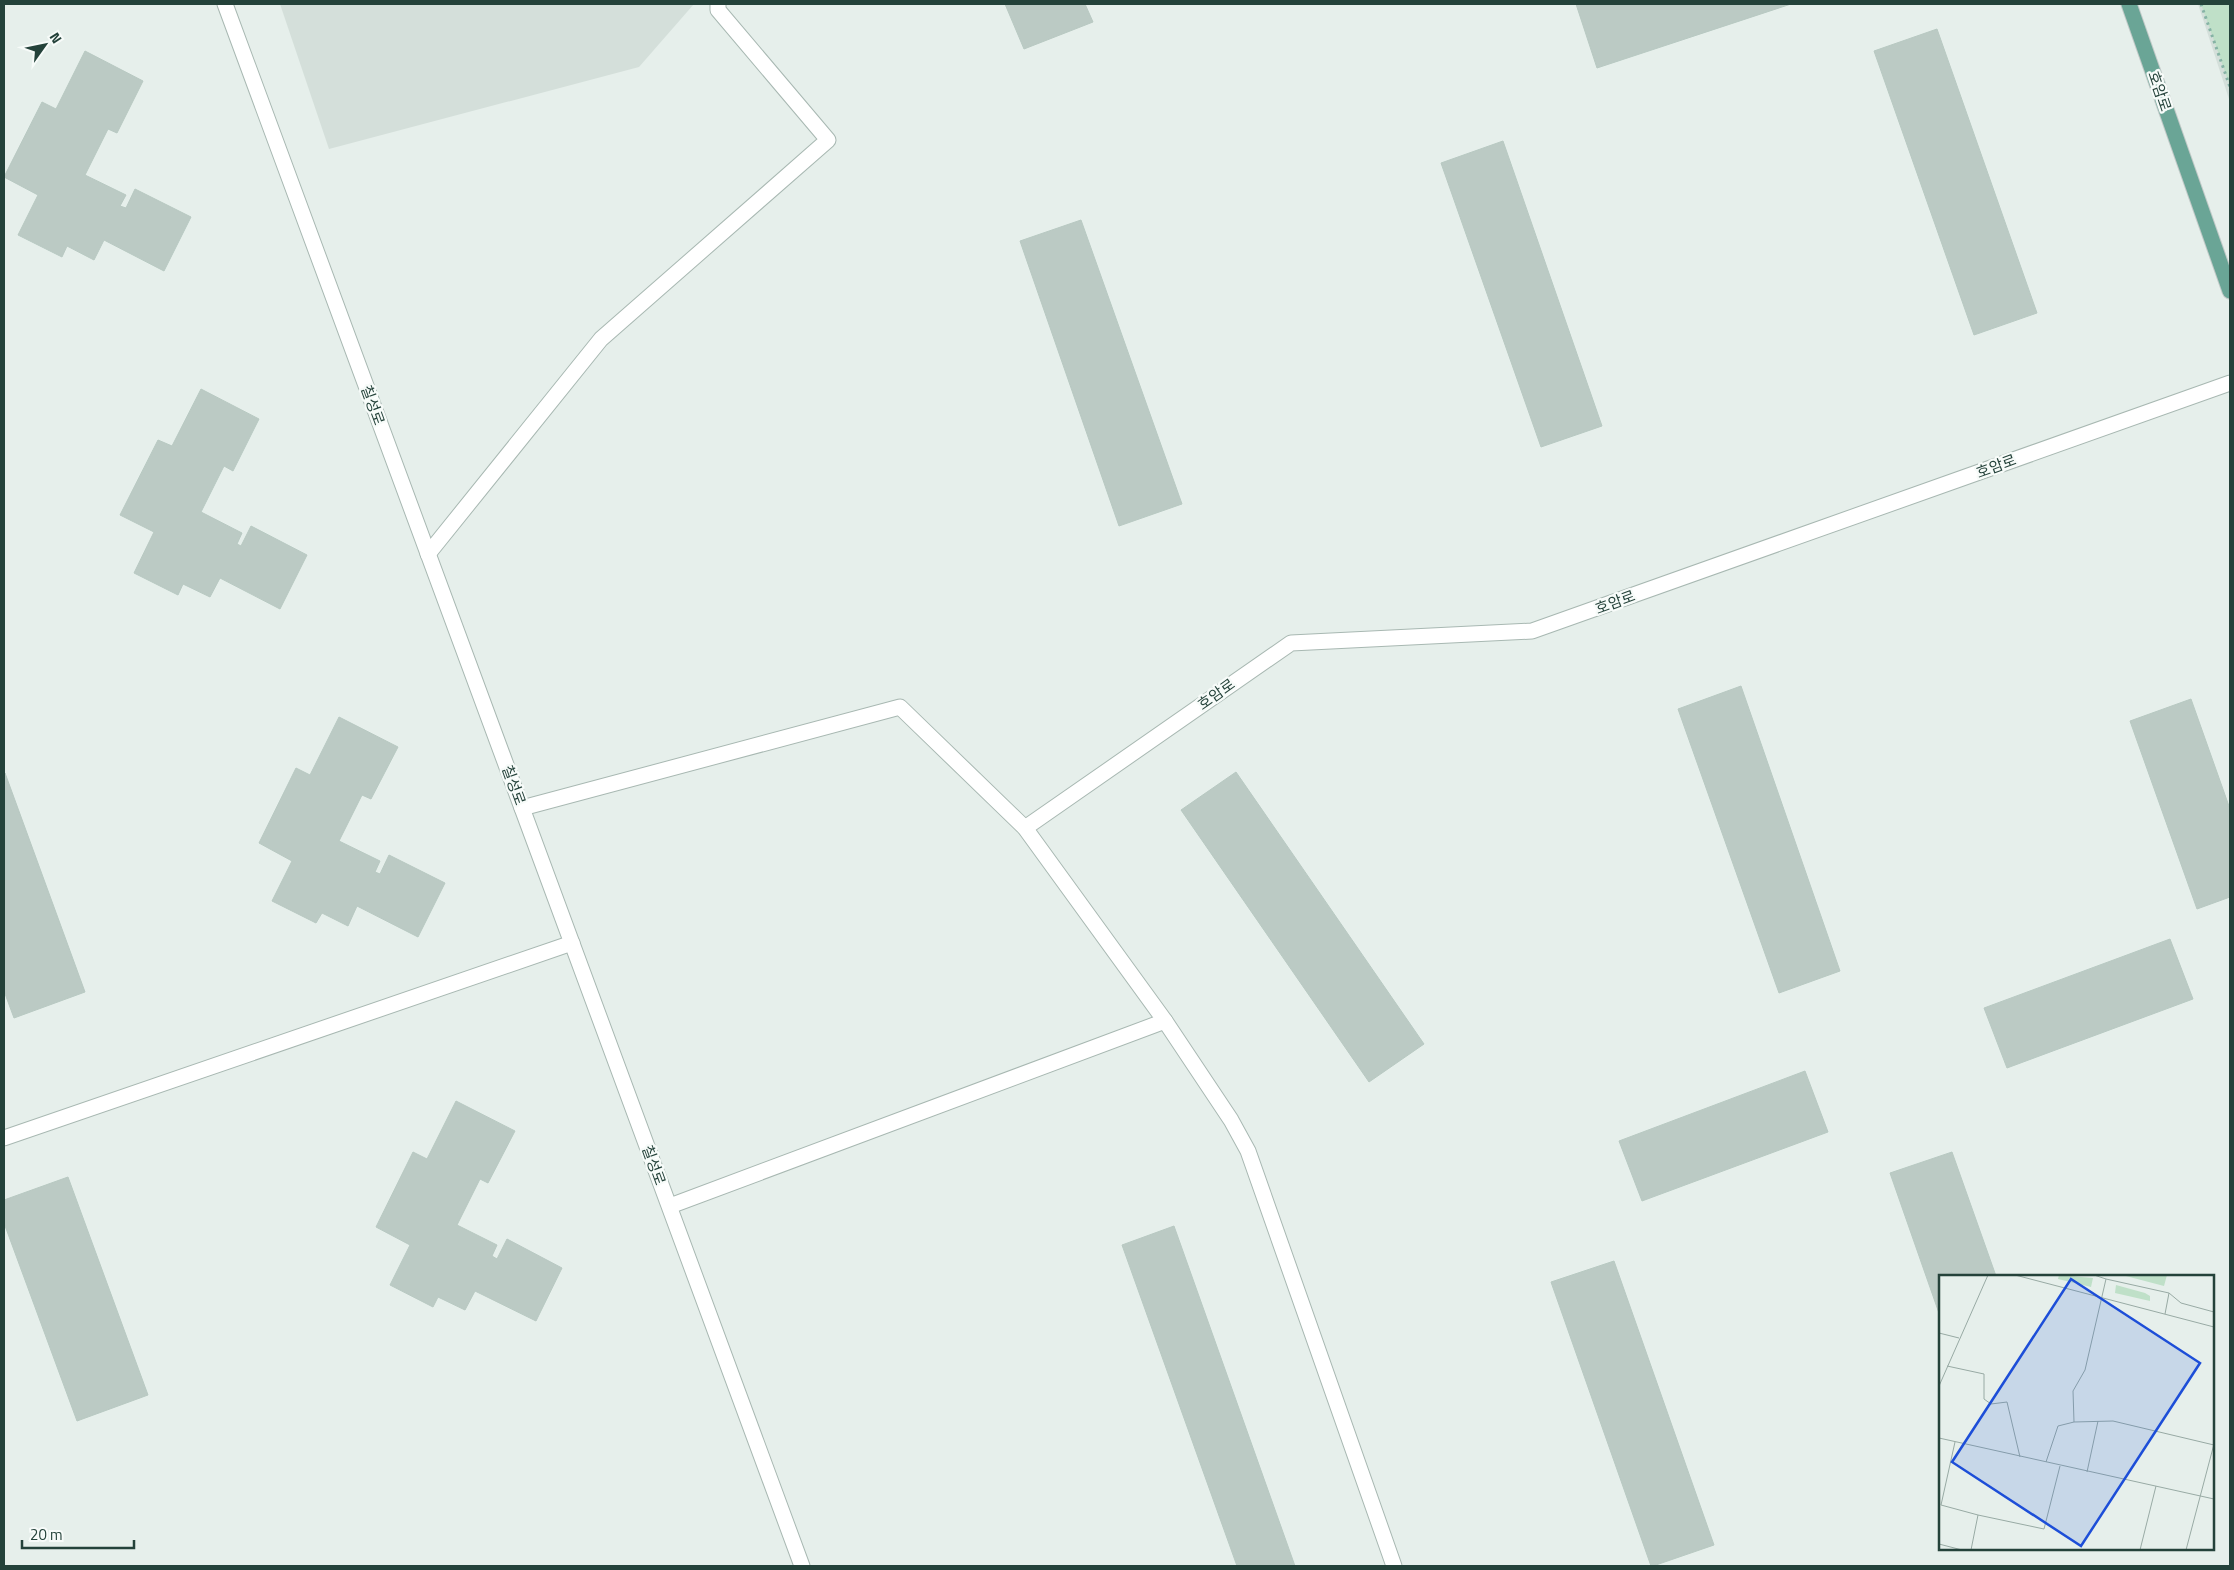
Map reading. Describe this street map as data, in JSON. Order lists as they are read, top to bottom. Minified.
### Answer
{"streets":{"main road":["호암로"],"street":["칠성로"]},"scale_bar":"20 m","north":"top right"}
